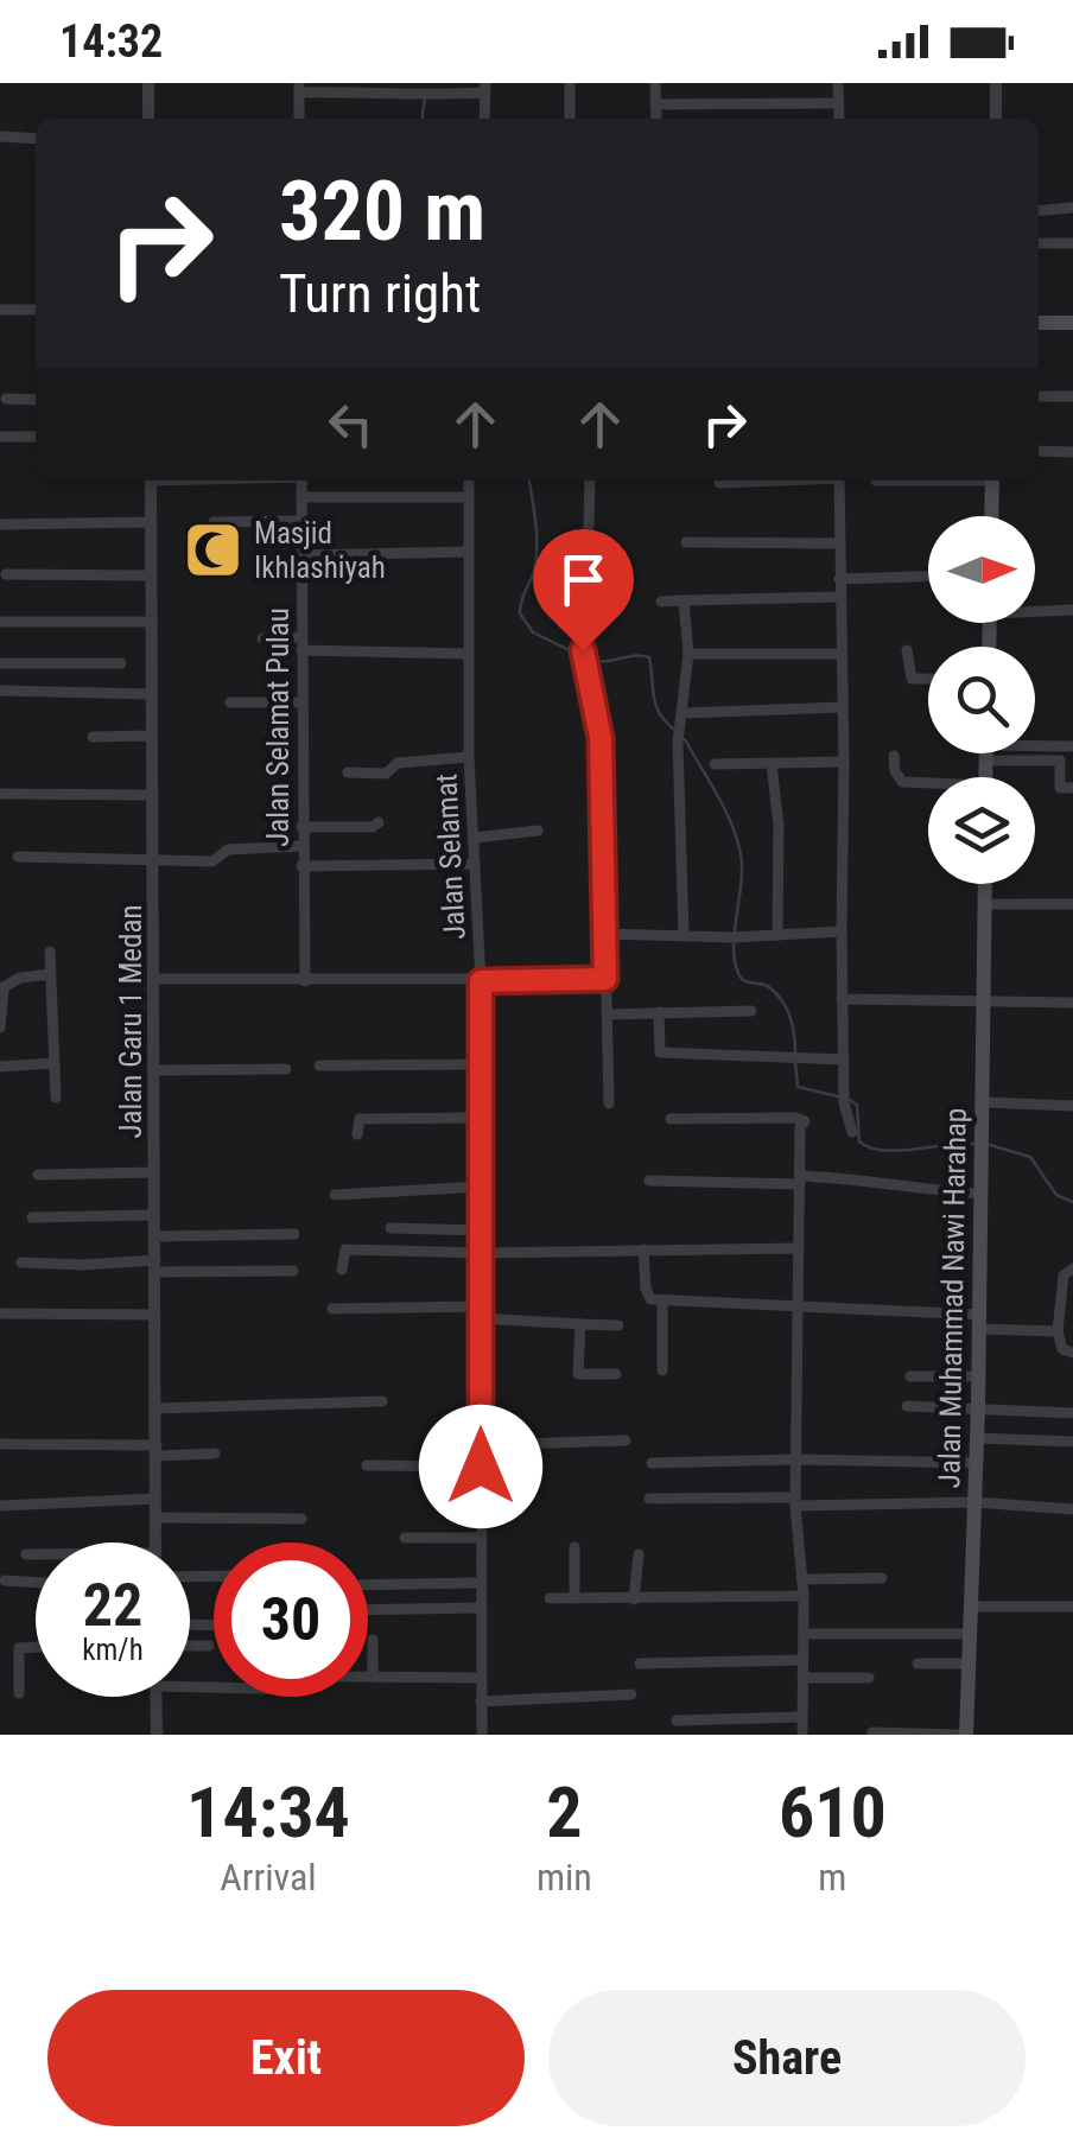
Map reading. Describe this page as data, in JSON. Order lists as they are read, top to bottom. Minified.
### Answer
{"streets":{"main road":["Jalan Muhammad Nawi Harahap"],"street":["Jalan Selamat Pulau","Jalan Selamat","Jalan Garu 1 Medan"]},"places":{"mosque":["Masjid Ikhlashiyah"]},"north":"right","page":{"status":"14:32","turn":["320 m","Turn right"],"speed":"22 km/h","limit":"30","eta":["14:34","Arrival","2","min","610","m"],"buttons":["Exit","Share"]}}
